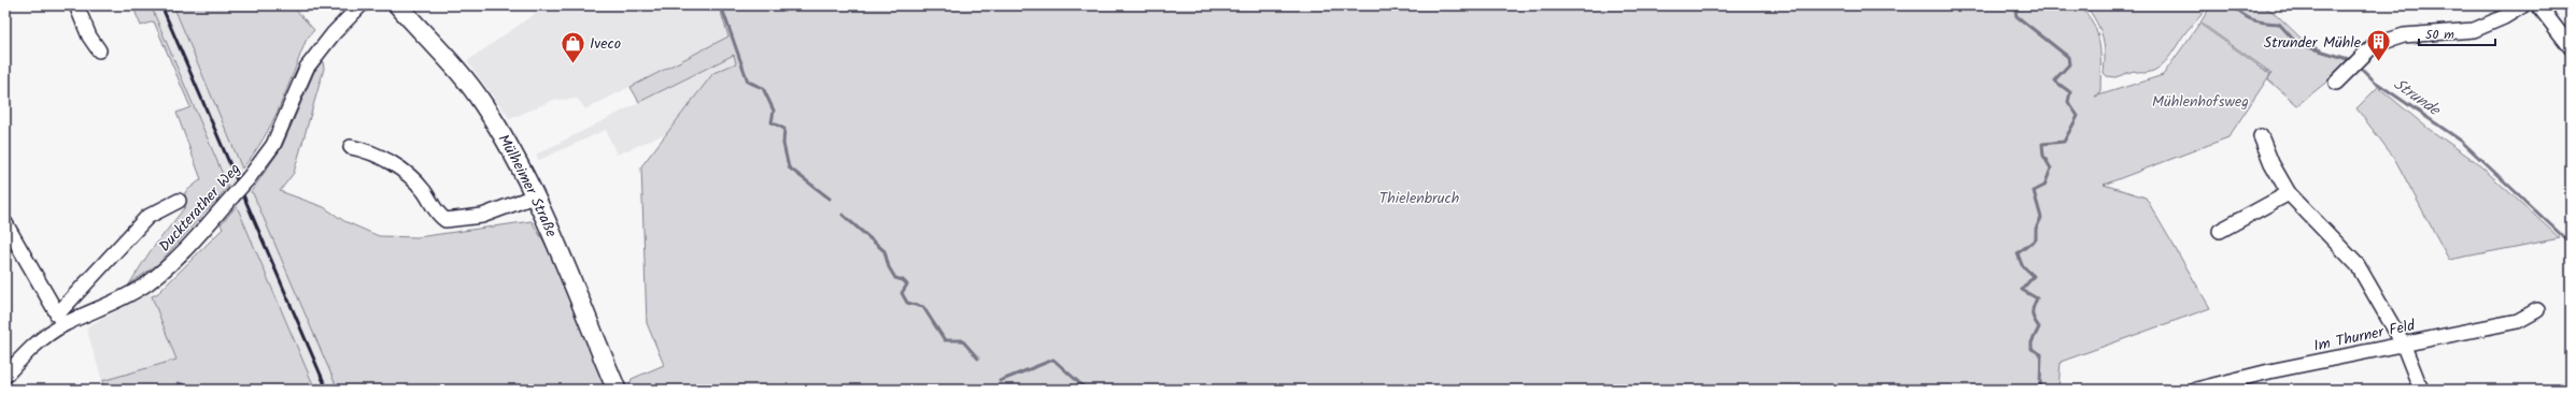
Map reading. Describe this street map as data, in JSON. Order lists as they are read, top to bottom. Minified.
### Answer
{"streets":{"main road":["Mülheimer Straße"],"street":["Duckterather Weg","Im Thurner Feld"]},"water":["Strunde"],"parks":["Mühlenhofsweg","Thielenbruch"],"places":{"building":["Strunder Mühle"],"shop":["Iveco"]},"scale_bar":"50 m"}
